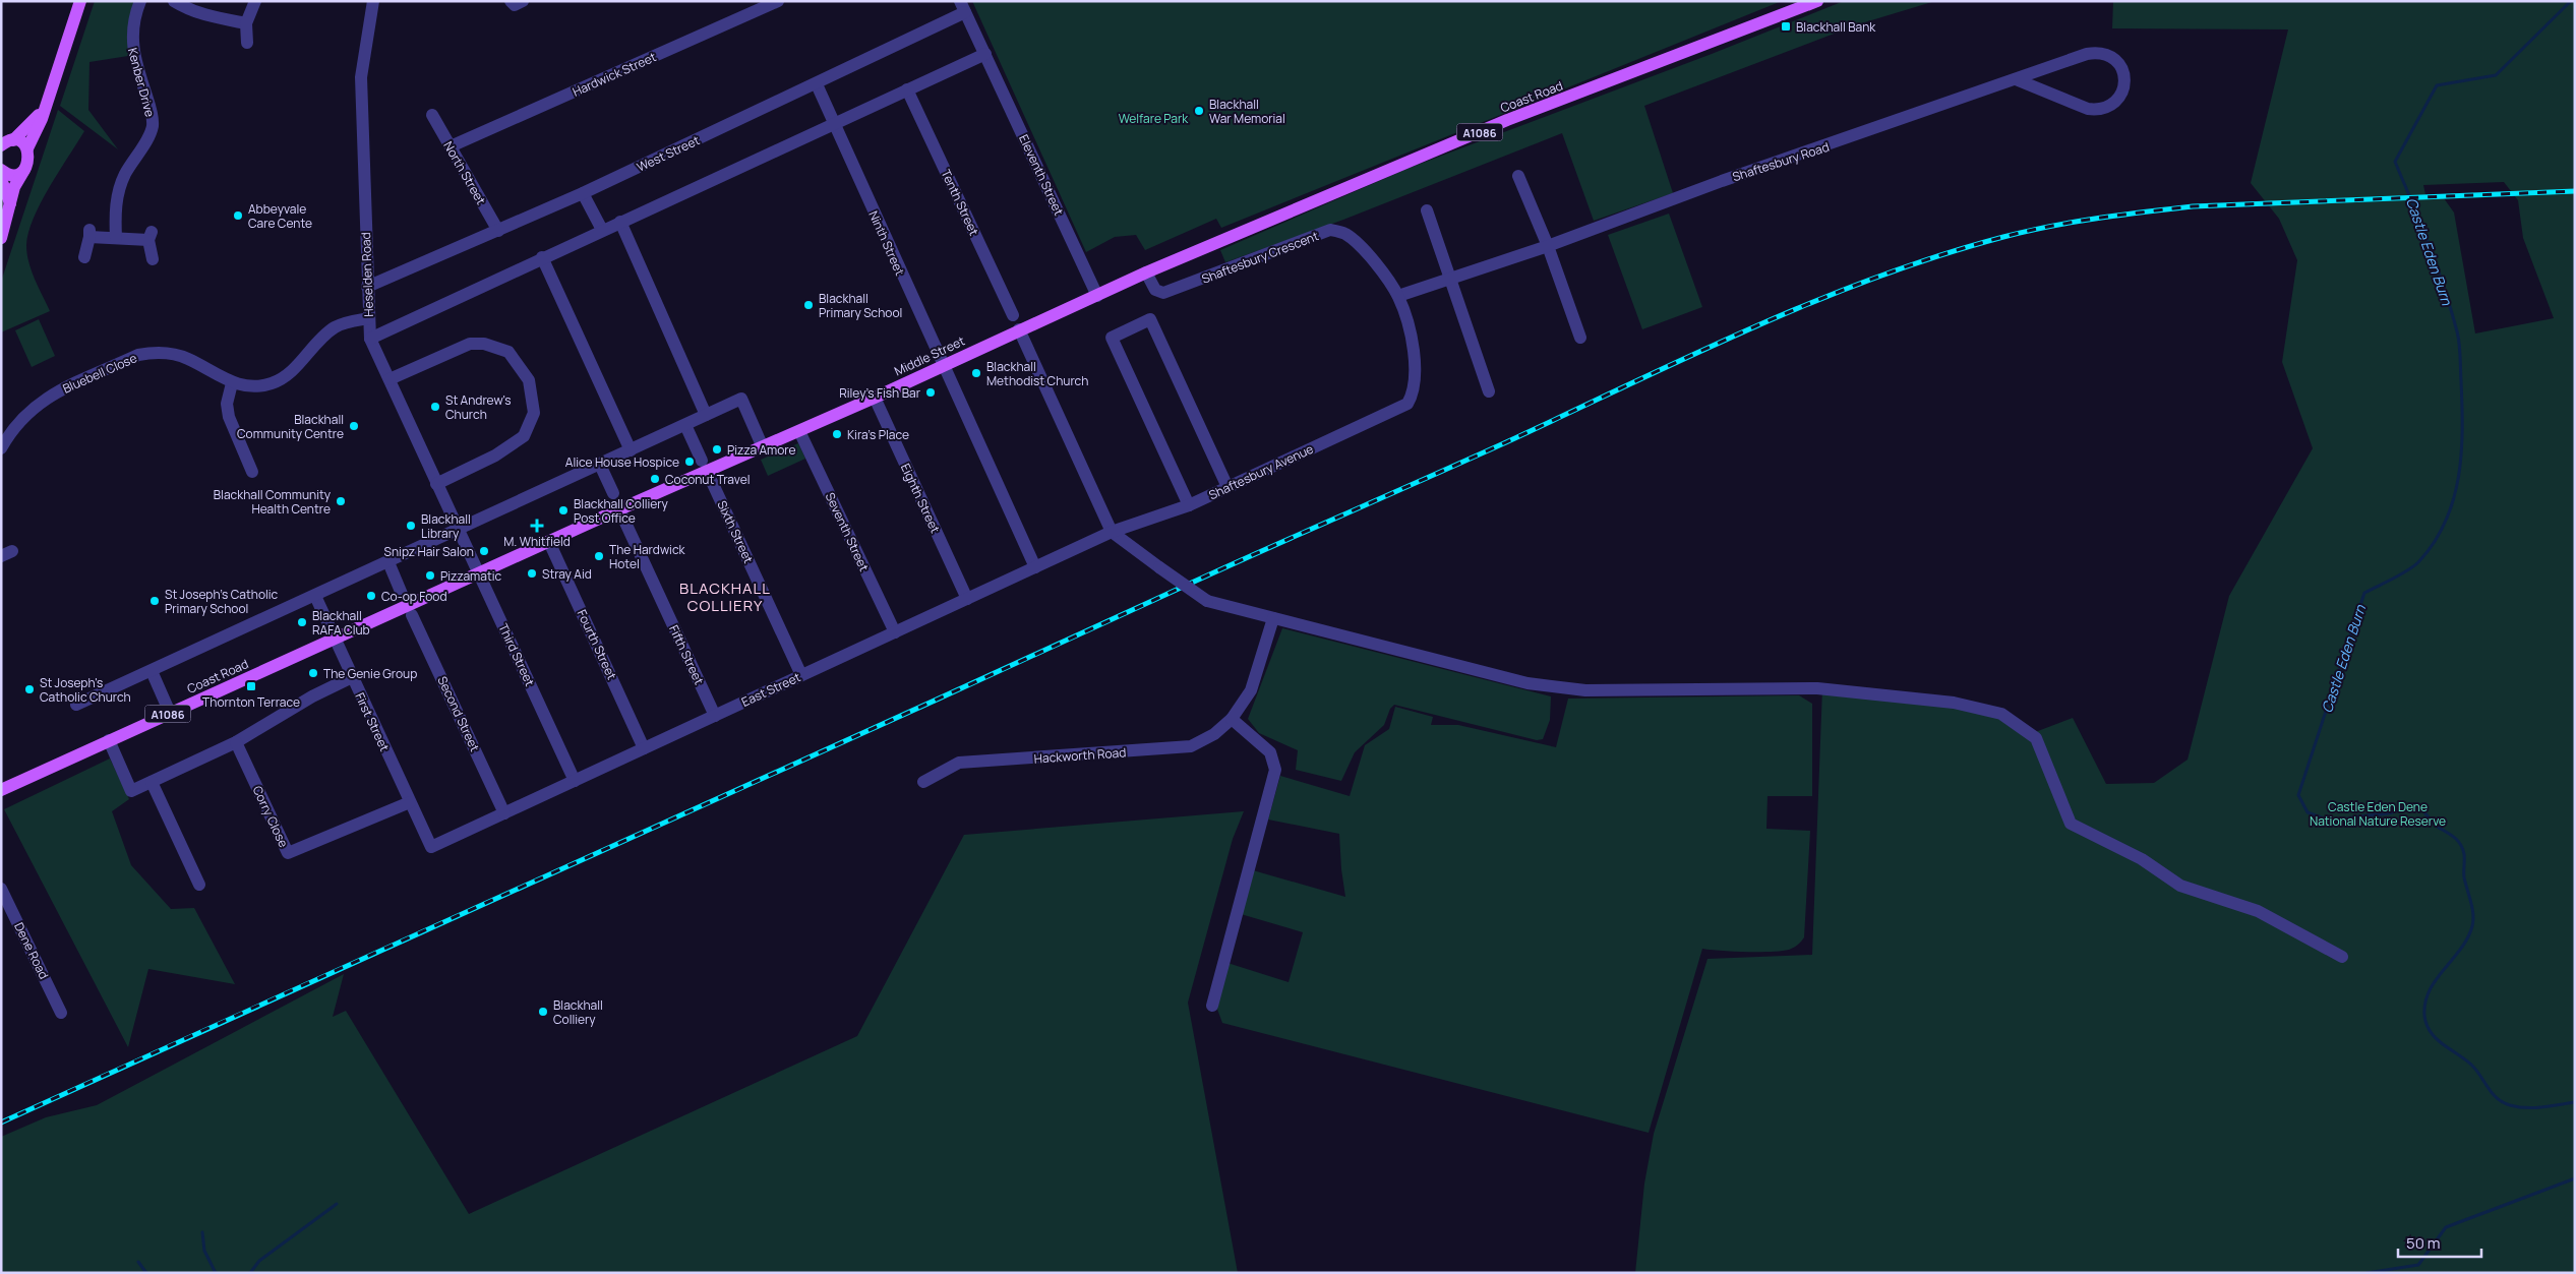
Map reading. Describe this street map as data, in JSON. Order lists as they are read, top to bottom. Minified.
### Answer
{"streets":{"main road":["Coast Road","A1086","Middle Street"],"street":["Hardwick Street","Kenber Drive","West Street","Shaftesbury Road","North Street","Eleventh Street","Tenth Street","Ninth Street","Shaftesbury Crescent","Heselden Road","Bluebell Close","Shaftesbury Avenue","Eighth Street","Sixth Street","Seventh Street","Fourth Street","Third Street","Fifth Street","East Street","Second Street","First Street","Hackworth Road","Corry Close","Dene Road"]},"crossings":[["Hardwick Street","North Street"],["Coast Road","Shaftesbury Crescent"],["Coast Road","Middle Street"],["Coast Road","First Street"],["West Street","North Street"],["West Street","Eleventh Street"],["West Street","Ninth Street"],["West Street","Heselden Road"],["Shaftesbury Road","Shaftesbury Crescent"],["Eleventh Street","Middle Street"],["Ninth Street","Middle Street"],["Ninth Street","East Street"],["Shaftesbury Crescent","Middle Street"],["Shaftesbury Crescent","Shaftesbury Avenue"],["Heselden Road","Bluebell Close"],["Heselden Road","Third Street"],["Middle Street","Eighth Street"],["Middle Street","Sixth Street"],["Middle Street","Seventh Street"],["Middle Street","Fourth Street"],["Middle Street","Third Street"],["Middle Street","Fifth Street"],["Middle Street","First Street"],["Shaftesbury Avenue","East Street"],["Eighth Street","East Street"],["Sixth Street","East Street"],["Seventh Street","East Street"],["Fourth Street","East Street"],["Third Street","East Street"],["Fifth Street","East Street"],["East Street","Second Street"],["East Street","First Street"],["First Street","Corry Close"]],"districts":["BLACKHALL COLLIERY"],"water":["Castle Eden Burn"],"parks":["Welfare Park","Castle Eden Dene National Nature Reserve"],"places":{"transit":["Blackhall Bank","Thornton Terrace"],"other":["Blackhall War Memorial","Abbeyvale Care Cente","Blackhall Primary School","Blackhall Methodist Church","Riley's Fish Bar","St Andrew's Church","Blackhall Community Centre","Kira's Place","Pizza Amore","Alice House Hospice","Coconut Travel","Blackhall Community Health Centre","Blackhall Colliery Post Office","Blackhall Library","Snipz Hair Salon","The Hardwick Hotel","Stray Aid","Pizzamatic","Co-op Food","St Joseph's Catholic Primary School","Blackhall RAFA Club","The Genie Group","St Joseph's Catholic Church","Blackhall Colliery"],"health":["M. Whitfield"]},"scale_bar":"50 m"}
